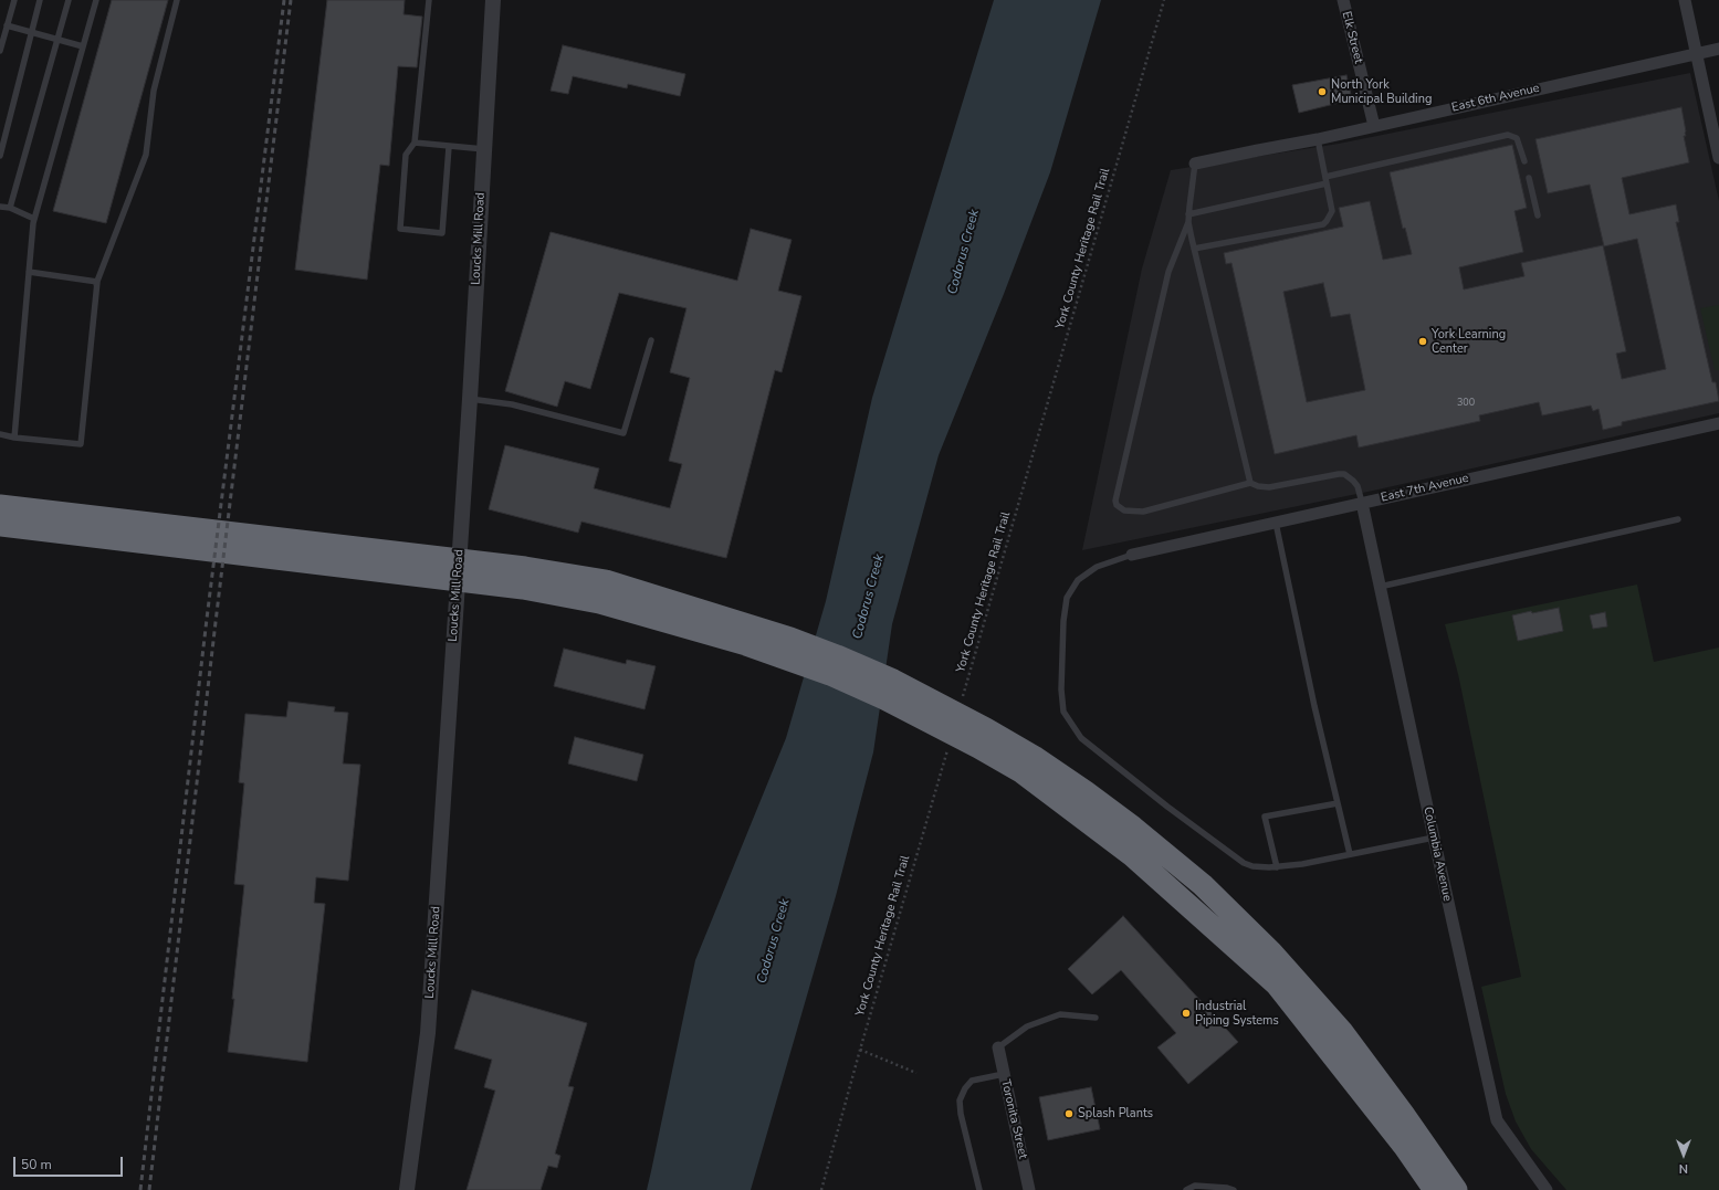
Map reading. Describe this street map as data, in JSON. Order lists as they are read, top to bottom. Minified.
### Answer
{"streets":{"street":["Elk Street","East 6th Avenue","Loucks Mill Road","East 7th Avenue","Columbia Avenue","Toronita Street"],"path":["York County Heritage Rail Trail"]},"crossings":[["Elk Street","East 6th Avenue"],["East 7th Avenue","Columbia Avenue"]],"water":["Codorus Creek"],"places":["North York Municipal Building","York Learning Center","Industrial Piping Systems","Splash Plants"],"house_numbers":["300"],"scale_bar":"50 m","north":"bottom"}
